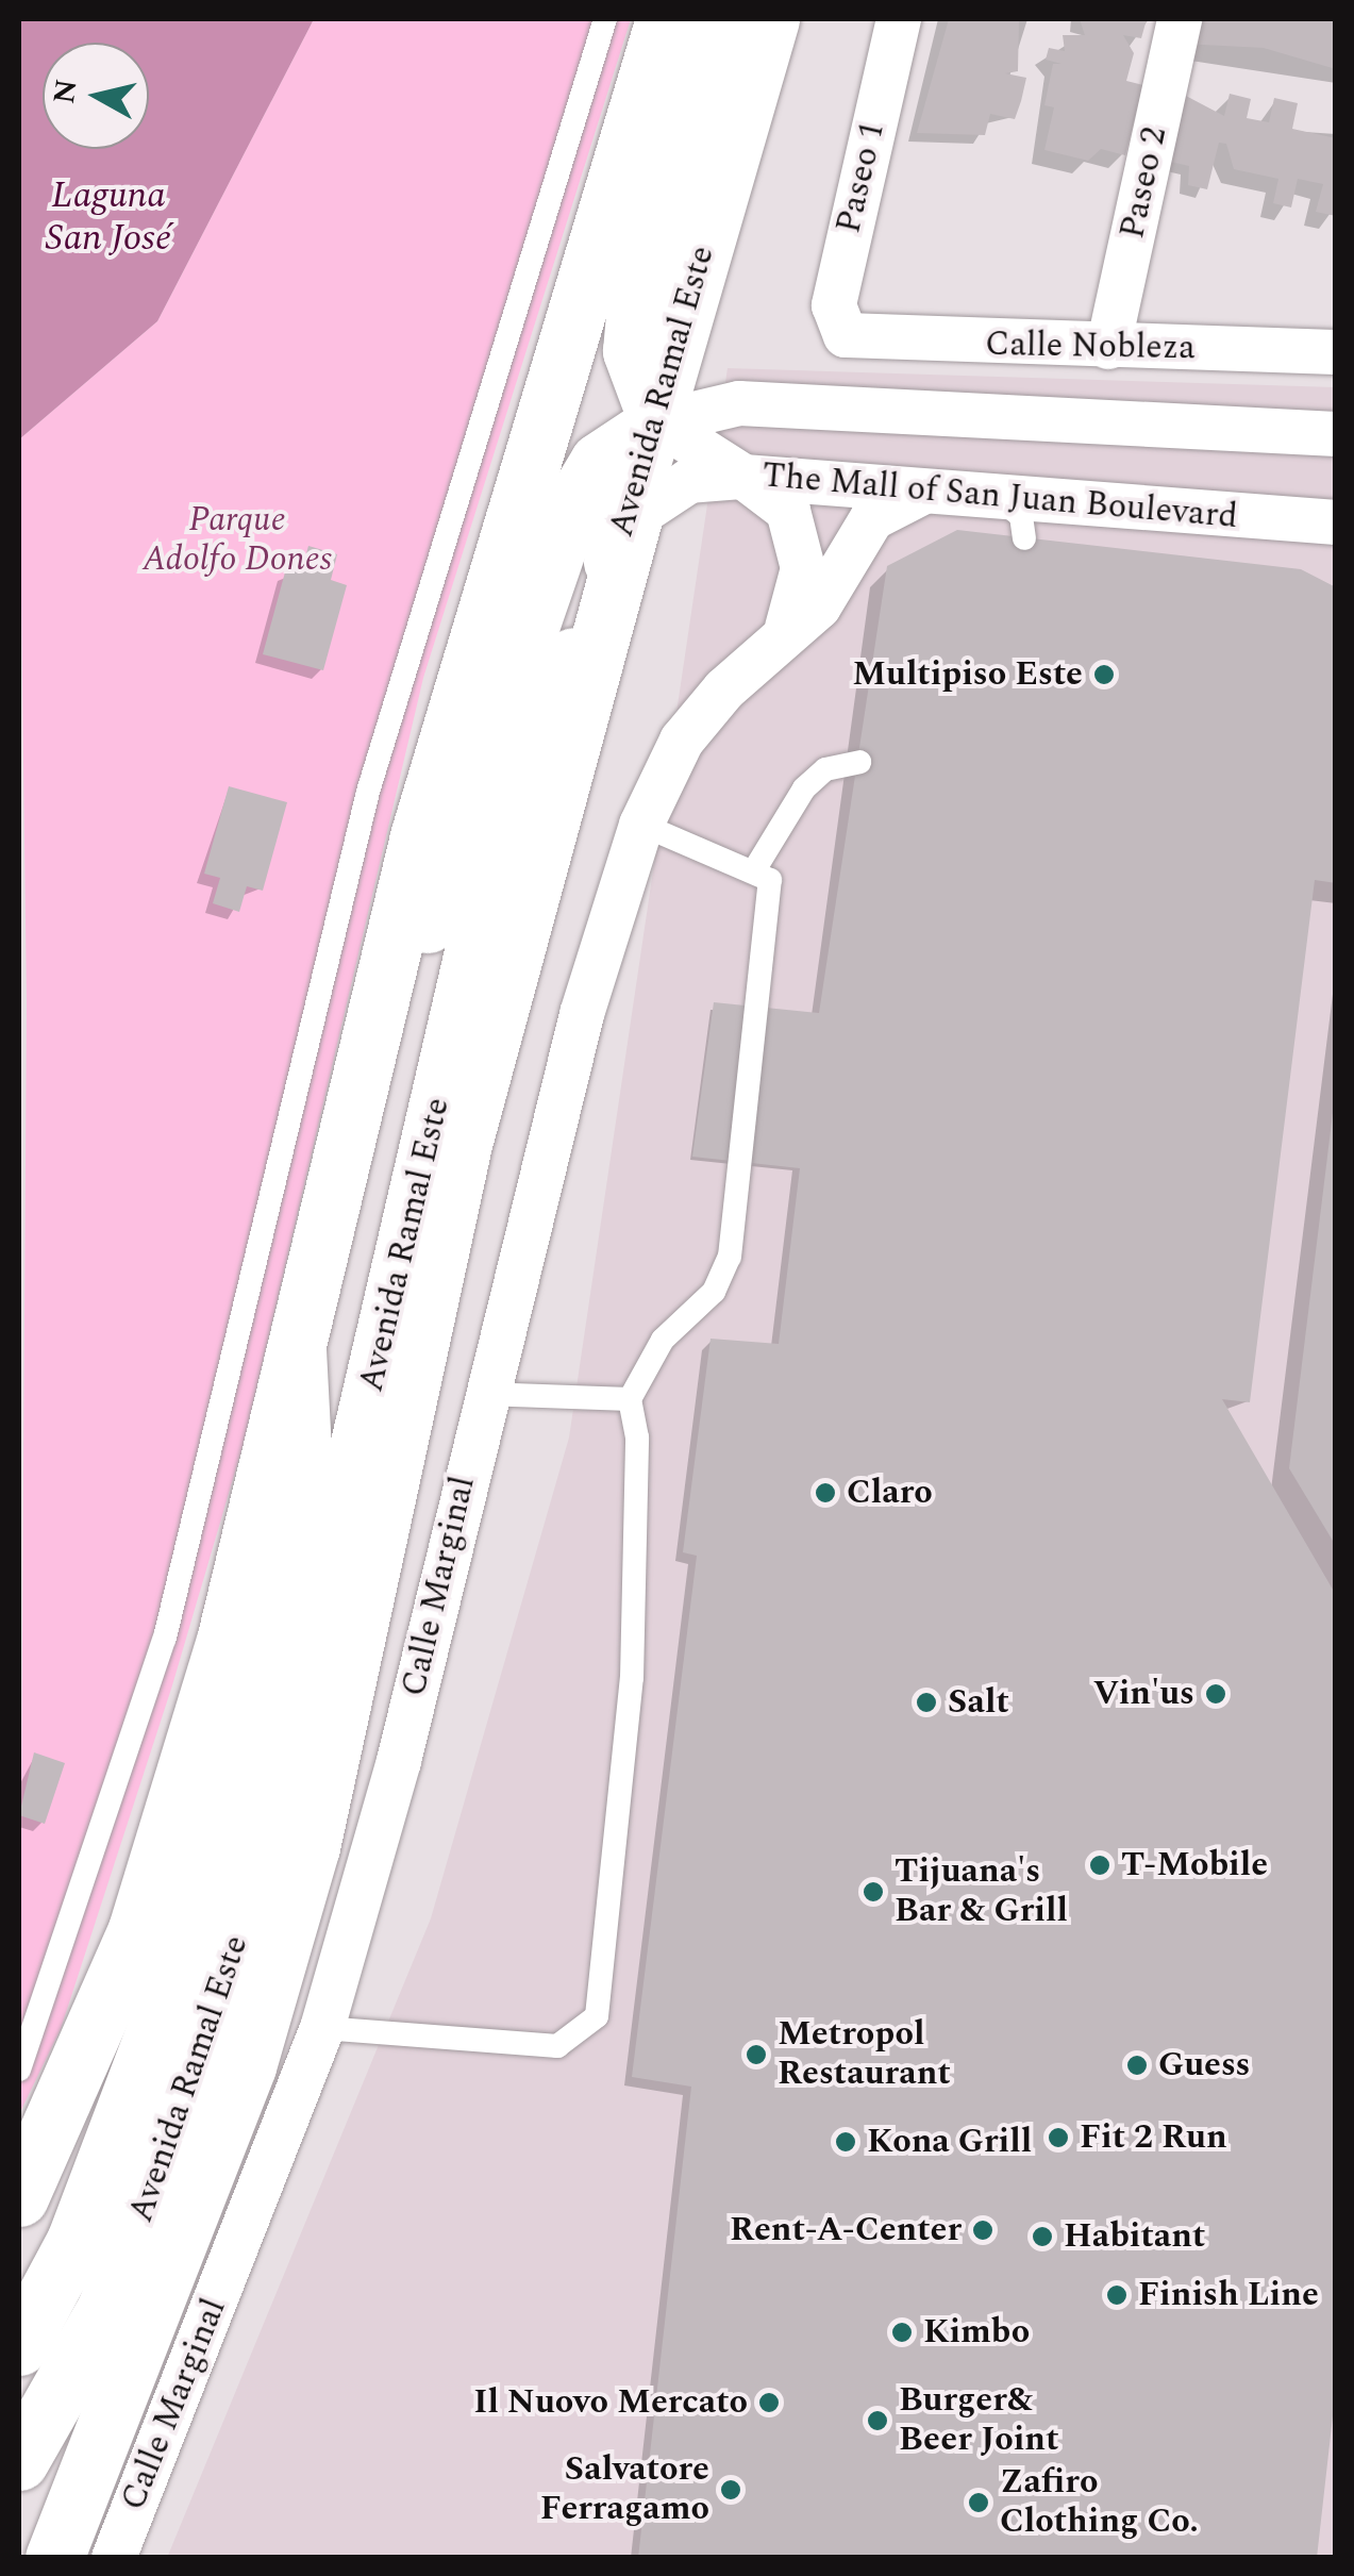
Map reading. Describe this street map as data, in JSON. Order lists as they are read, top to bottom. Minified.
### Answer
{"streets":{"main road":["Avenida Ramal Este"],"street":["Paseo 1","Paseo 2","Calle Nobleza","The Mall of San Juan Boulevard","Calle Marginal"]},"crossings":[["Paseo 1","Calle Nobleza"],["Paseo 2","Calle Nobleza"],["Avenida Ramal Este","The Mall of San Juan Boulevard"],["The Mall of San Juan Boulevard","Calle Marginal"]],"water":["Laguna San José"],"parks":["Parque Adolfo Dones"],"places":["Multipiso Este","Claro","Vin'us","Salt","T-Mobile","Tijuana's Bar & Grill","Metropol Restaurant","Guess","Fit 2 Run","Kona Grill","Rent-A-Center","Habitant","Finish Line","Kimbo","Il Nuovo Mercato","Burger& Beer Joint","Salvatore Ferragamo","Zafiro Clothing Co."],"north":"left"}
